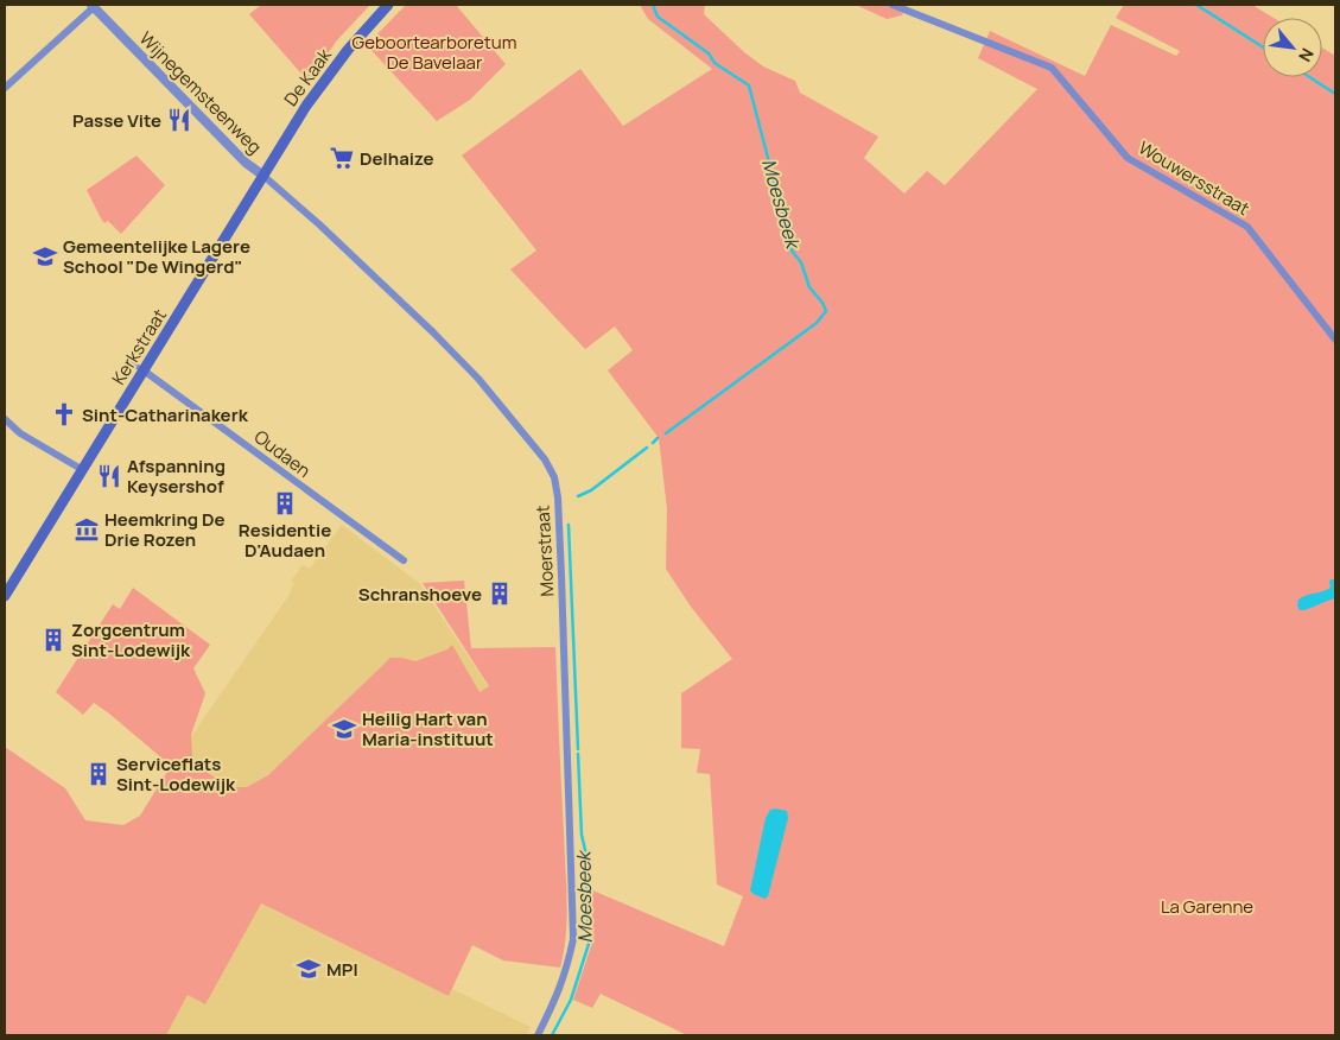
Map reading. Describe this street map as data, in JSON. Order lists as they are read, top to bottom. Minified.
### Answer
{"streets":{"main road":["De Kaak","Kerkstraat"],"street":["Wijnegemsteenweg","Wouwersstraat","Oudaen","Moerstraat"]},"crossings":[["De Kaak","Wijnegemsteenweg"],["De Kaak","Kerkstraat"],["De Kaak","Moerstraat"],["Wijnegemsteenweg","Kerkstraat"],["Wijnegemsteenweg","Moerstraat"],["Kerkstraat","Oudaen"],["Kerkstraat","Moerstraat"]],"water":["Moesbeek"],"parks":["Geboortearboretum De Bavelaar","La Garenne"],"places":{"restaurant":["Passe Vite","Afspanning Keysershof"],"supermarket":["Delhaize"],"school or university":["Gemeentelijke Lagere School \"De Wingerd\"","Heilig Hart van Maria-instituut","MPI"],"church":["Sint-Catharinakerk"],"building":["Residentie D'Audaen","Schranshoeve","Zorgcentrum Sint-Lodewijk","Serviceflats Sint-Lodewijk"],"museum":["Heemkring De Drie Rozen"]},"north":"bottom right"}
